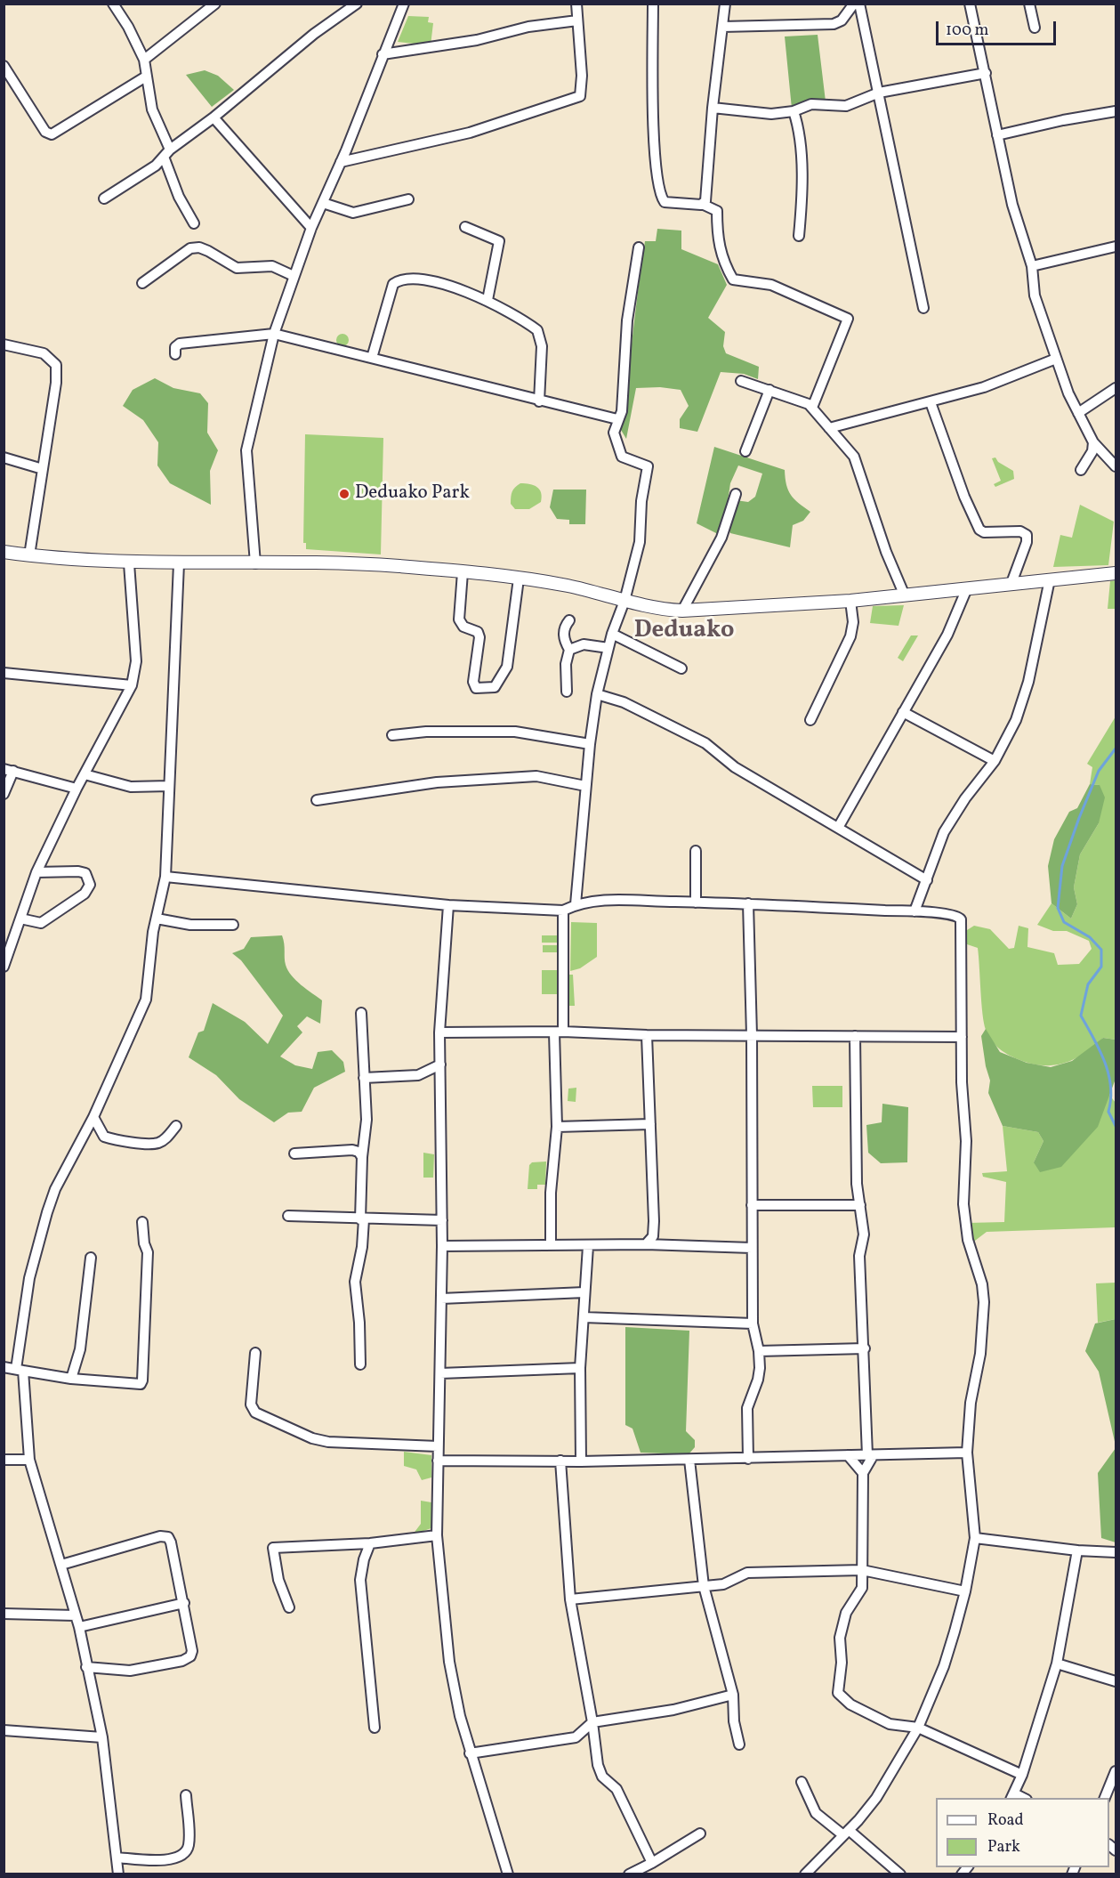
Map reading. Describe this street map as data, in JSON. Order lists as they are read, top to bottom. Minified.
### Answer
{"districts":["Deduako"],"places":["Deduako Park"],"legend":["Road","Park"],"scale_bar":"100 m"}
